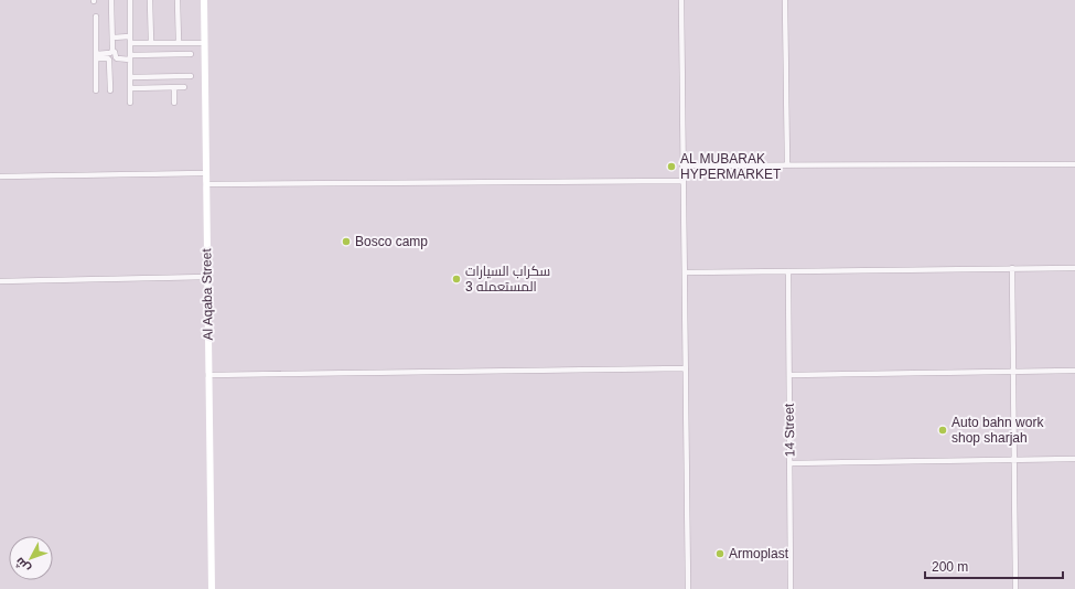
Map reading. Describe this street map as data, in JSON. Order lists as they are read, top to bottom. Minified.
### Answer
{"streets":{"street":["Al Aqaba Street","14 Street"]},"places":["AL MUBARAK HYPERMARKET","Bosco camp","سكراب السيارات المستعمله 3","Auto bahn work shop sharjah","Armoplast"],"scale_bar":"200 m","north":"bottom left"}
